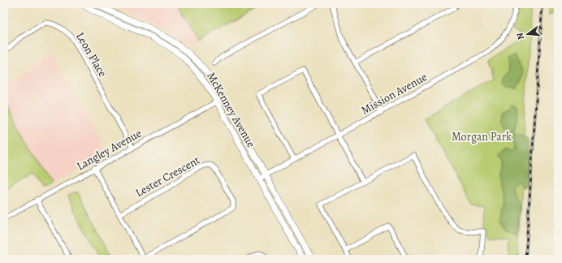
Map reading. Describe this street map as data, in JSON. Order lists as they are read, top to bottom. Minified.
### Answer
{"streets":{"main road":["McKenney Avenue"],"street":["Leon Place","Mission Avenue","Langley Avenue","Lester Crescent"]},"crossings":[["Leon Place","Langley Avenue"],["Mission Avenue","McKenney Avenue"],["McKenney Avenue","Langley Avenue"],["Langley Avenue","Lester Crescent"]],"parks":["Morgan Park"],"north":"left"}
